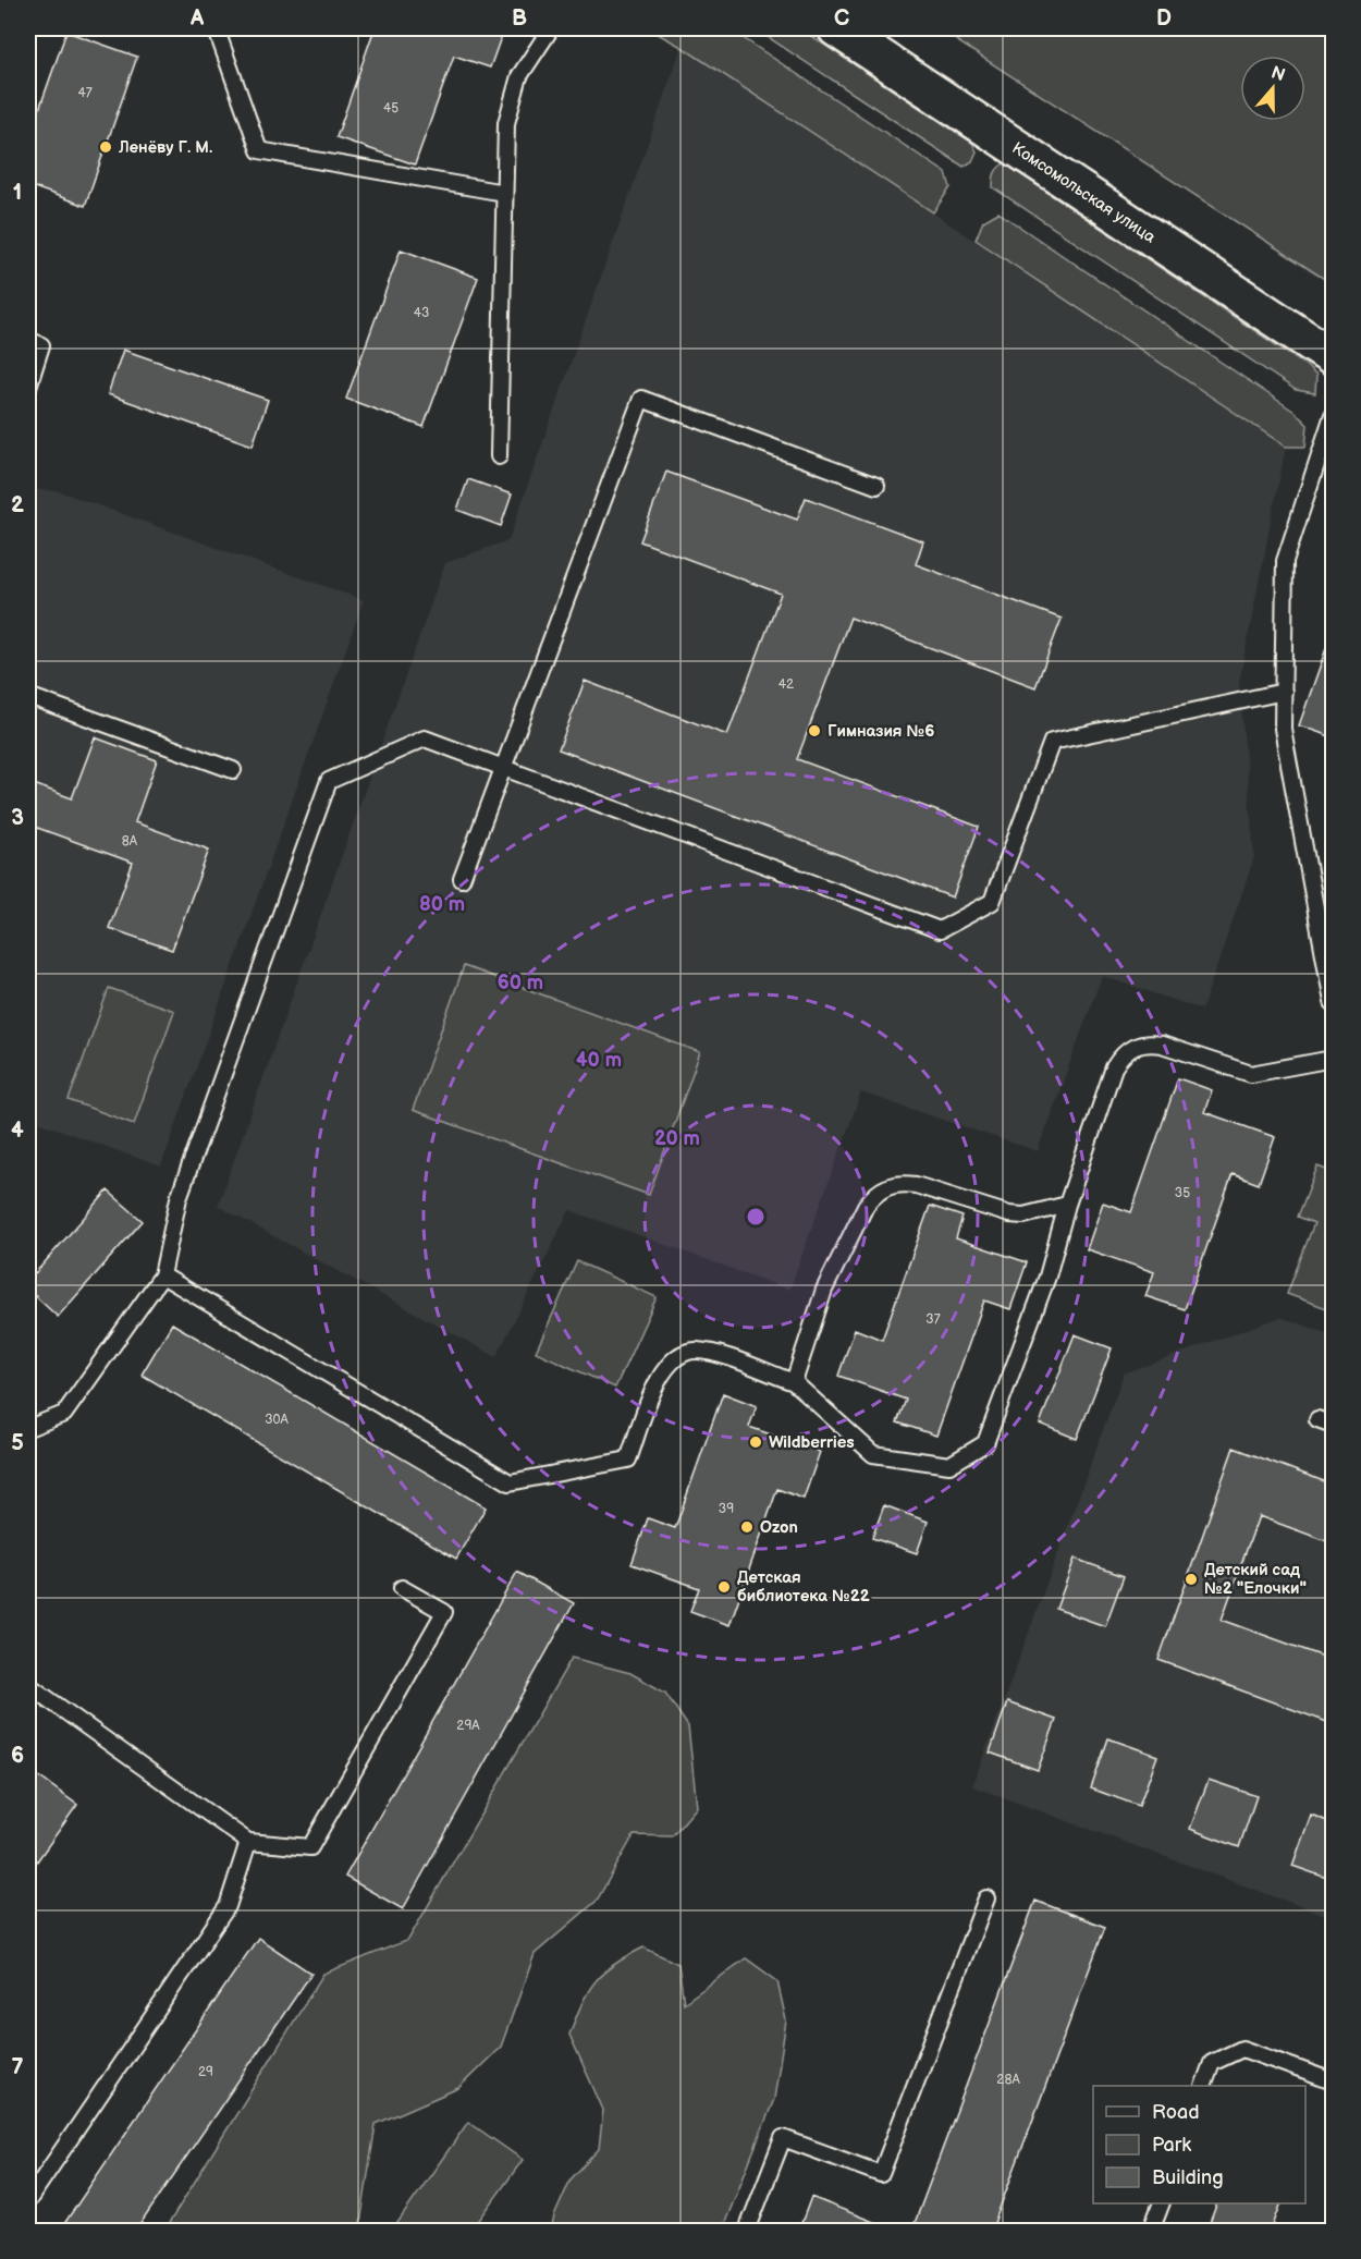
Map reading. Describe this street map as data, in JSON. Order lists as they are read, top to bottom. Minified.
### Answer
{"streets":{"street":["Комсомольская улица"]},"places":["Ленёву Г. М.","Гимназия №6","Wildberries","Ozon","Детский сад №2 \"Елочки\"","Детская библиотека №22"],"house_numbers":["47","45","43","42","8А","35","37","30А","39","29А","29","28А"],"legend":["Road","Park","Building"],"north":"top","grid":{"columns":["A","B","C","D"],"rows":["1","2","3","4","5","6","7"]},"rings":["80 m","60 m","40 m","20 m"]}
